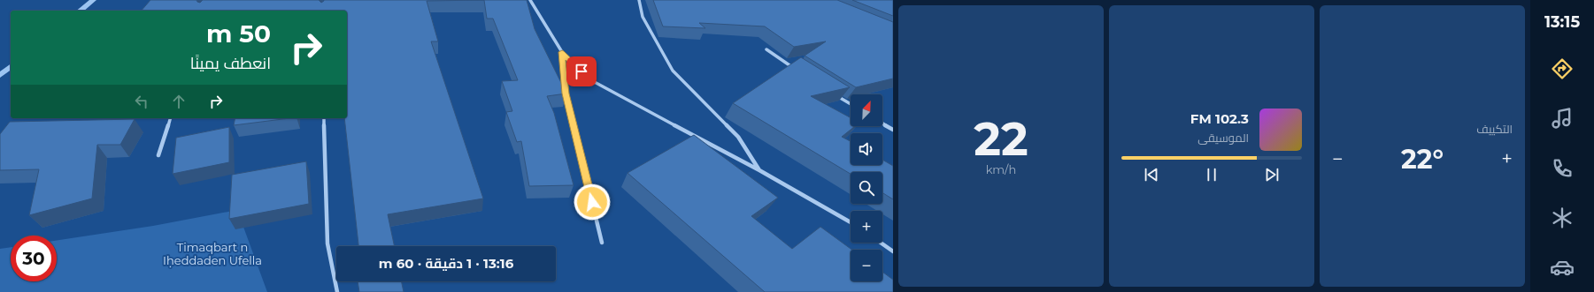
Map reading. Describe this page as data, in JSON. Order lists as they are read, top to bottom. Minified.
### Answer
{"parks":["Timaqbart n Iḥeddaden Ufella"],"north":"top right","page":{"tabs":"13:15","tile":["التكييف",["22","km/h"]],"turn":["50 m","انعطف يمينًا"],"map_buttons":["+","−"],"song":["102.3 FM","الموسيقى"],"heat":["−","22°","+"],"limit":"30","trip":"13:16 · 1 دقيقة · 60 m"}}
